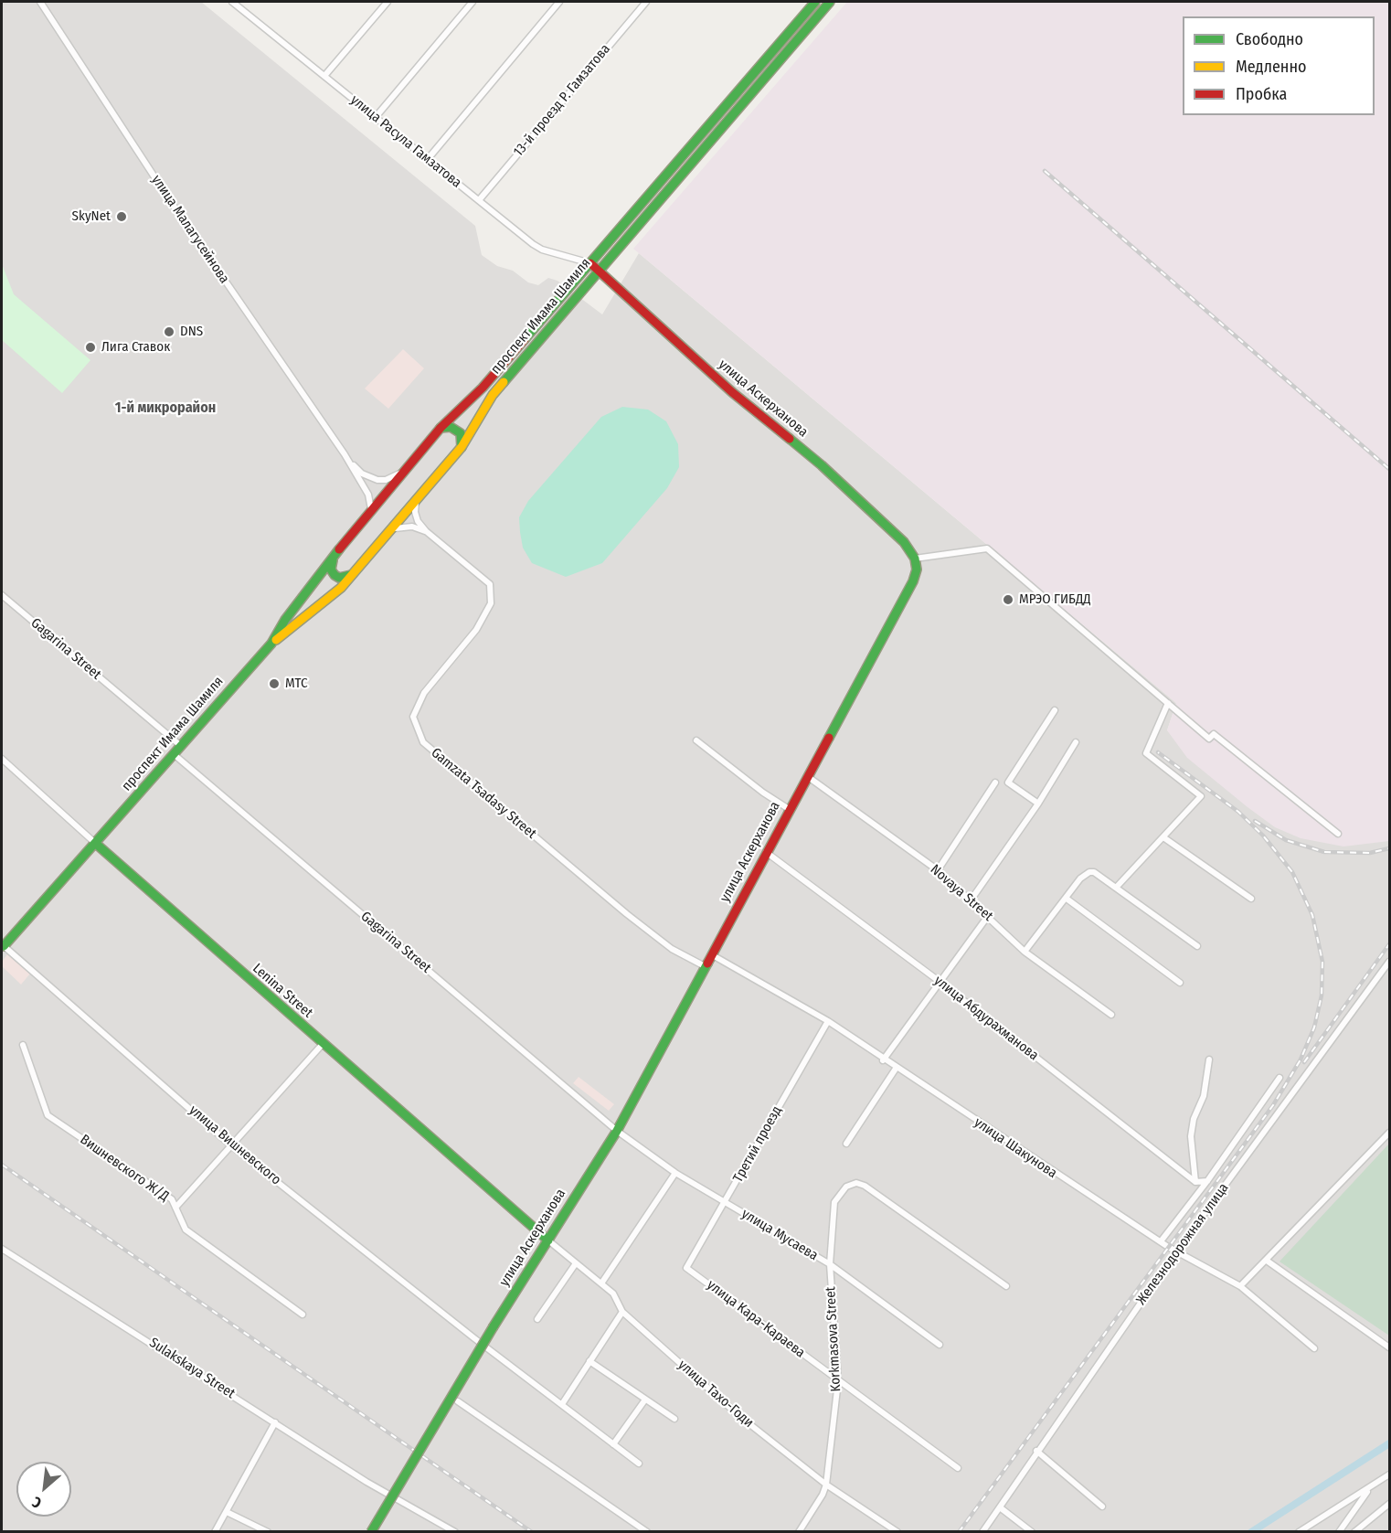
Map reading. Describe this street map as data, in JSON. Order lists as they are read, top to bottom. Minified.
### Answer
{"streets":{"street":["13-й проезд Р. Гамзатова","улица Расула Гамзатова","улица Малагусейнова","проспект Имама Шамиля","улица Аскерханова","Gagarina Street","Gamzata Tsadasy Street","Novaya Street","Lenina Street","улица Абдурахманова","Третий проезд","улица Вишневского","улица Шакунова","Вишневского Ж/Д","улица Мусаева","Железнодорожная улица","улица Кара-Караева","Korkmasova Street","Sulakskaya Street","улица Тахо-Годи"]},"crossings":[["13-й проезд Р. Гамзатова","улица Расула Гамзатова"],["улица Расула Гамзатова","проспект Имама Шамиля"],["улица Расула Гамзатова","улица Аскерханова"],["проспект Имама Шамиля","улица Аскерханова"],["проспект Имама Шамиля","Gagarina Street"],["проспект Имама Шамиля","Lenina Street"],["проспект Имама Шамиля","улица Вишневского"],["улица Аскерханова","Gagarina Street"],["улица Аскерханова","Gamzata Tsadasy Street"],["улица Аскерханова","Novaya Street"],["улица Аскерханова","Lenina Street"],["улица Аскерханова","улица Абдурахманова"],["улица Аскерханова","улица Шакунова"],["улица Аскерханова","улица Мусаева"],["улица Аскерханова","улица Тахо-Годи"],["Gagarina Street","улица Мусаева"],["Lenina Street","улица Тахо-Годи"],["Третий проезд","улица Шакунова"],["Третий проезд","улица Мусаева"],["Третий проезд","улица Кара-Караева"],["улица Шакунова","Железнодорожная улица"],["улица Мусаева","Korkmasova Street"],["улица Кара-Караева","Korkmasova Street"],["Korkmasova Street","улица Тахо-Годи"]],"districts":["1-й микрорайон"],"places":["SkyNet","DNS","Лига Ставок","МРЭО ГИБДД","МТС"],"legend":["Свободно","Медленно","Пробка"],"north":"bottom left"}
